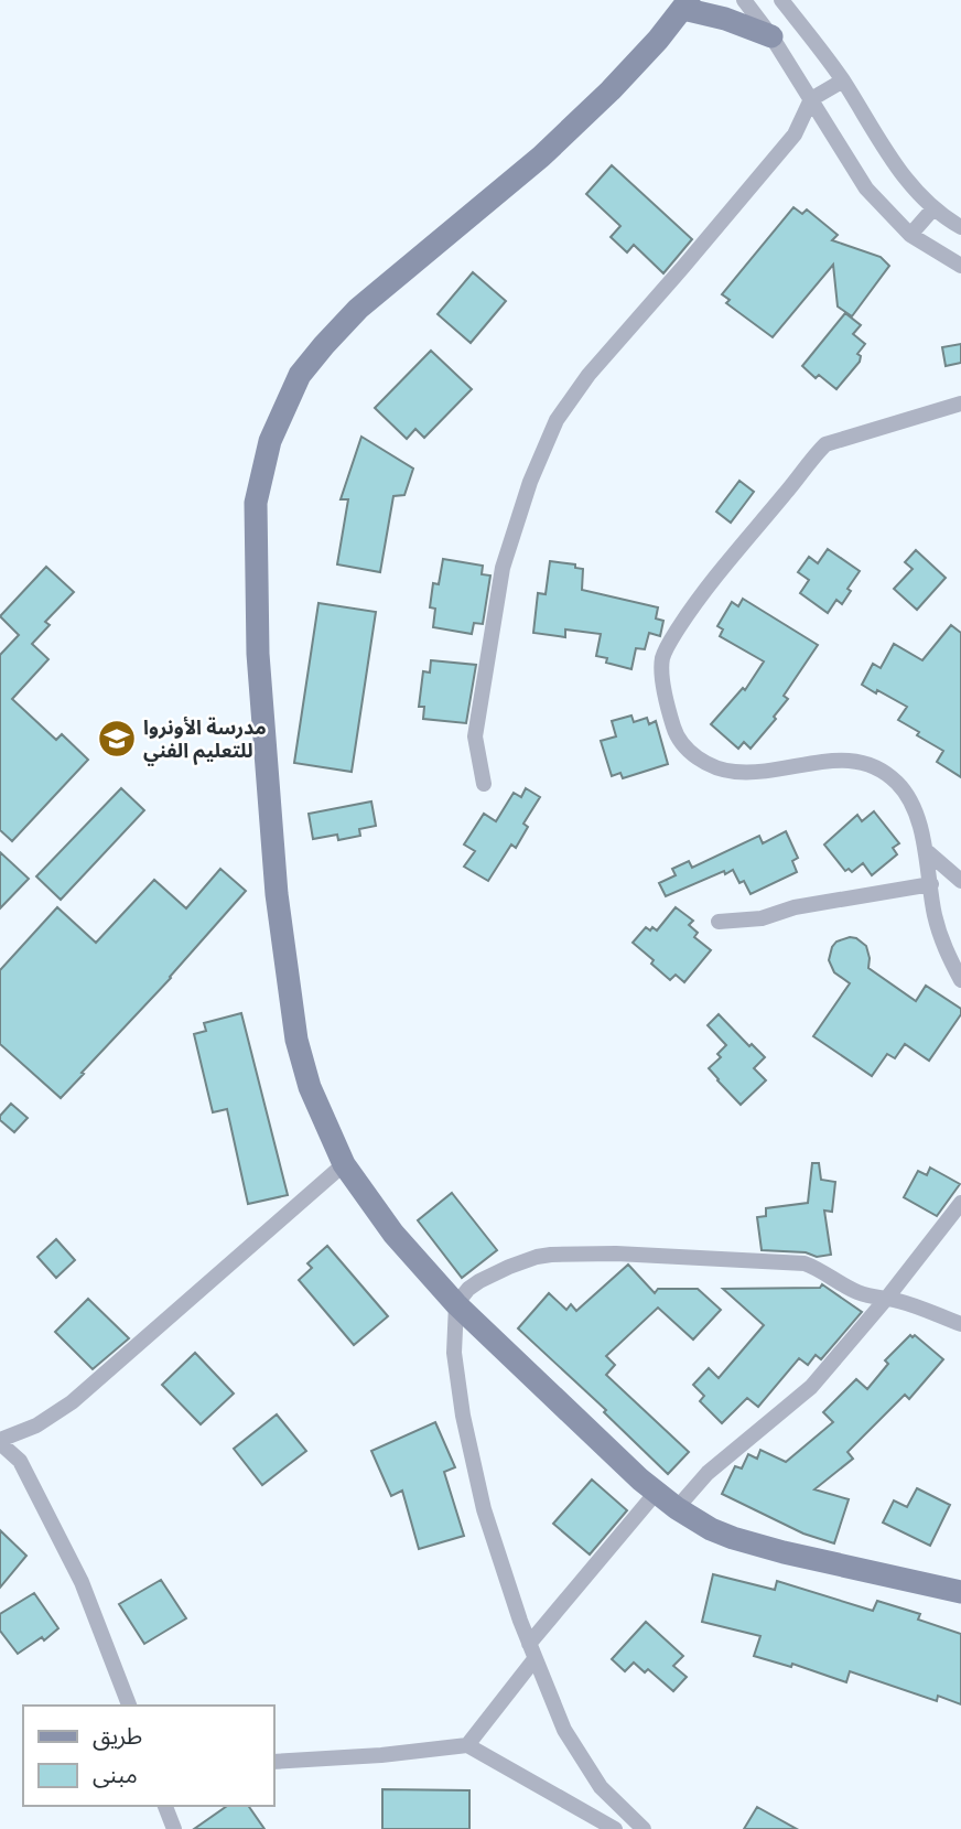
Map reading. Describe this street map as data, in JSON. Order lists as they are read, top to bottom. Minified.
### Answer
{"places":{"school or university":["مدرسة الأونروا للتعليم الفني"]},"legend":["طريق","مبنى"]}
